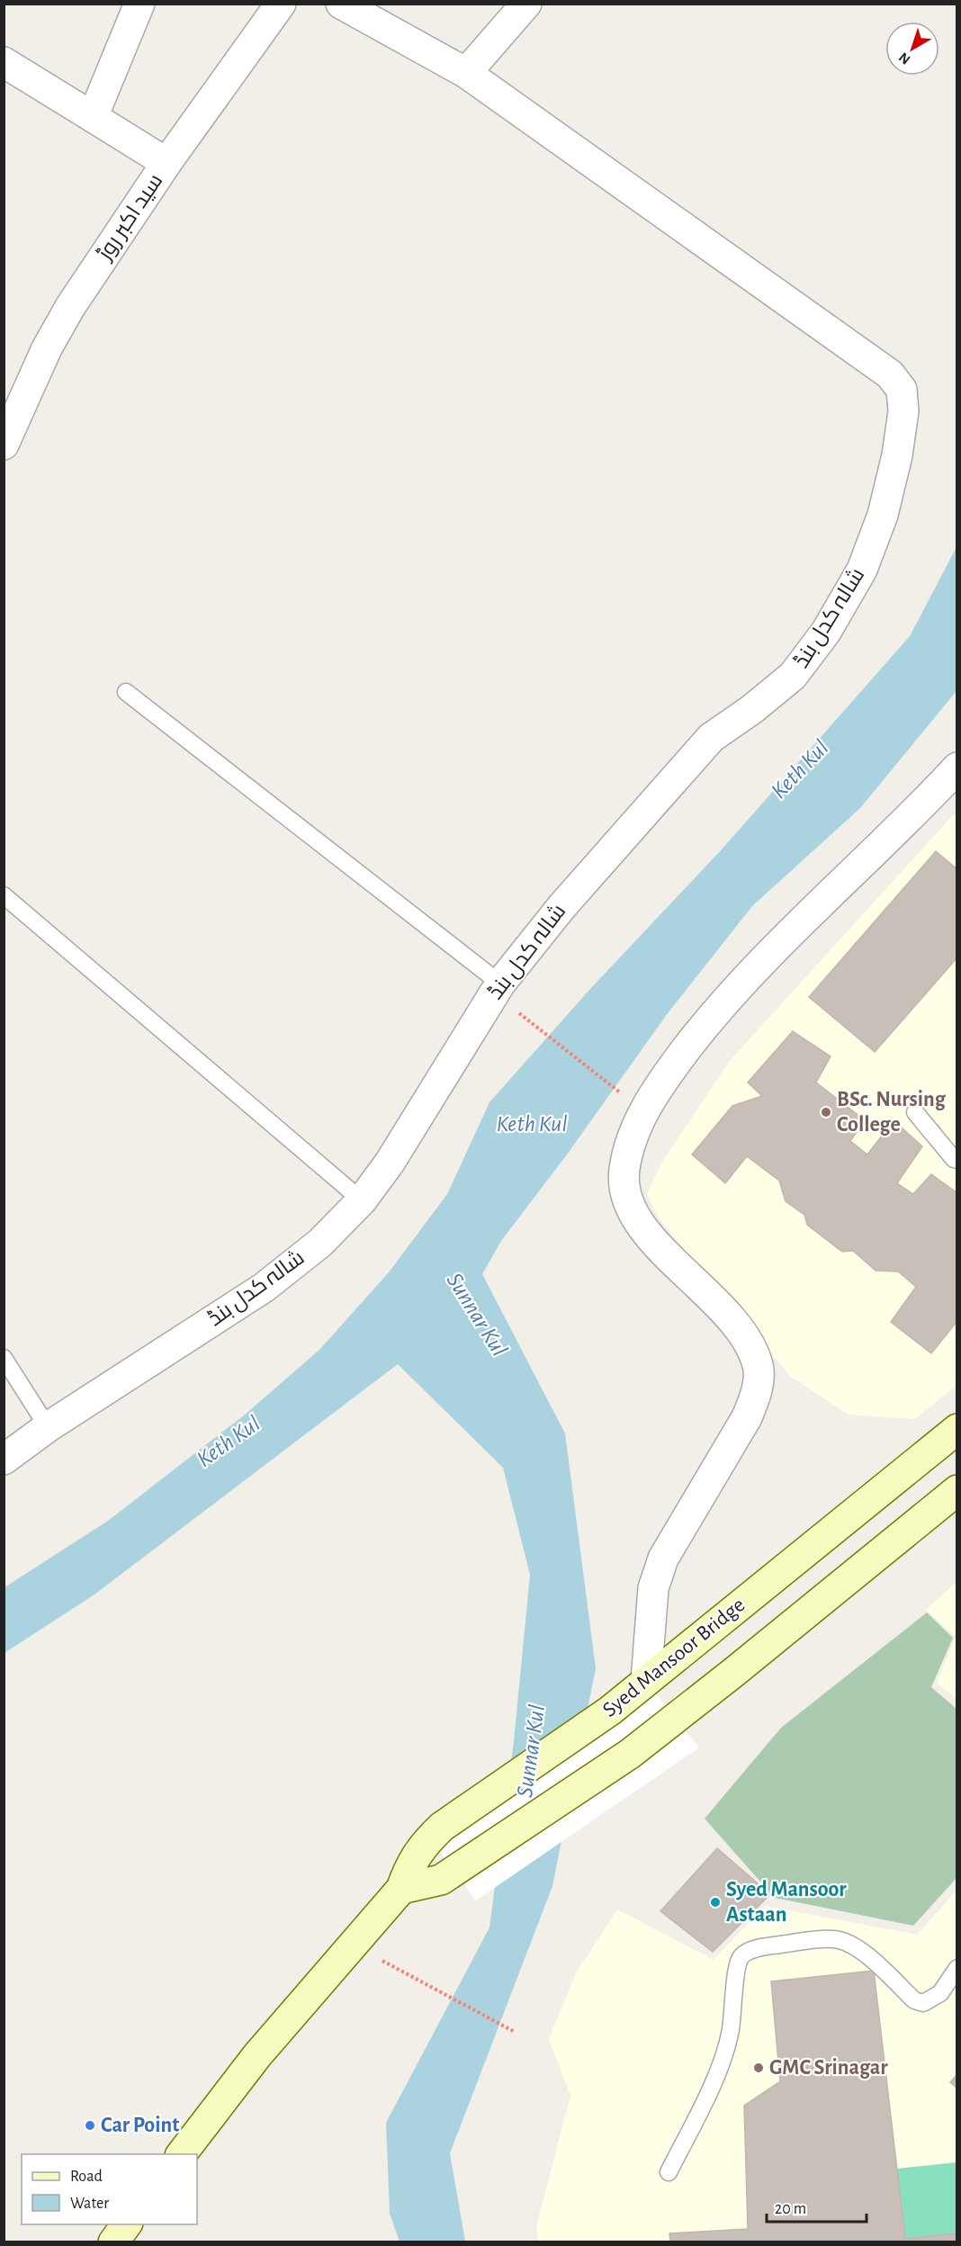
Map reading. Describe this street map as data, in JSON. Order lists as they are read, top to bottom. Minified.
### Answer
{"streets":{"main road":["Syed Mansoor Bridge"],"street":["سید اکبر روڑ","شالہ کدل بنڈ"]},"water":["Keth Kul","Sunnar Kul"],"places":["BSc. Nursing College","Syed Mansoor Astaan","GMC Srinagar","Car Point"],"legend":["Road","Water"],"scale_bar":"20 m","north":"bottom left"}
